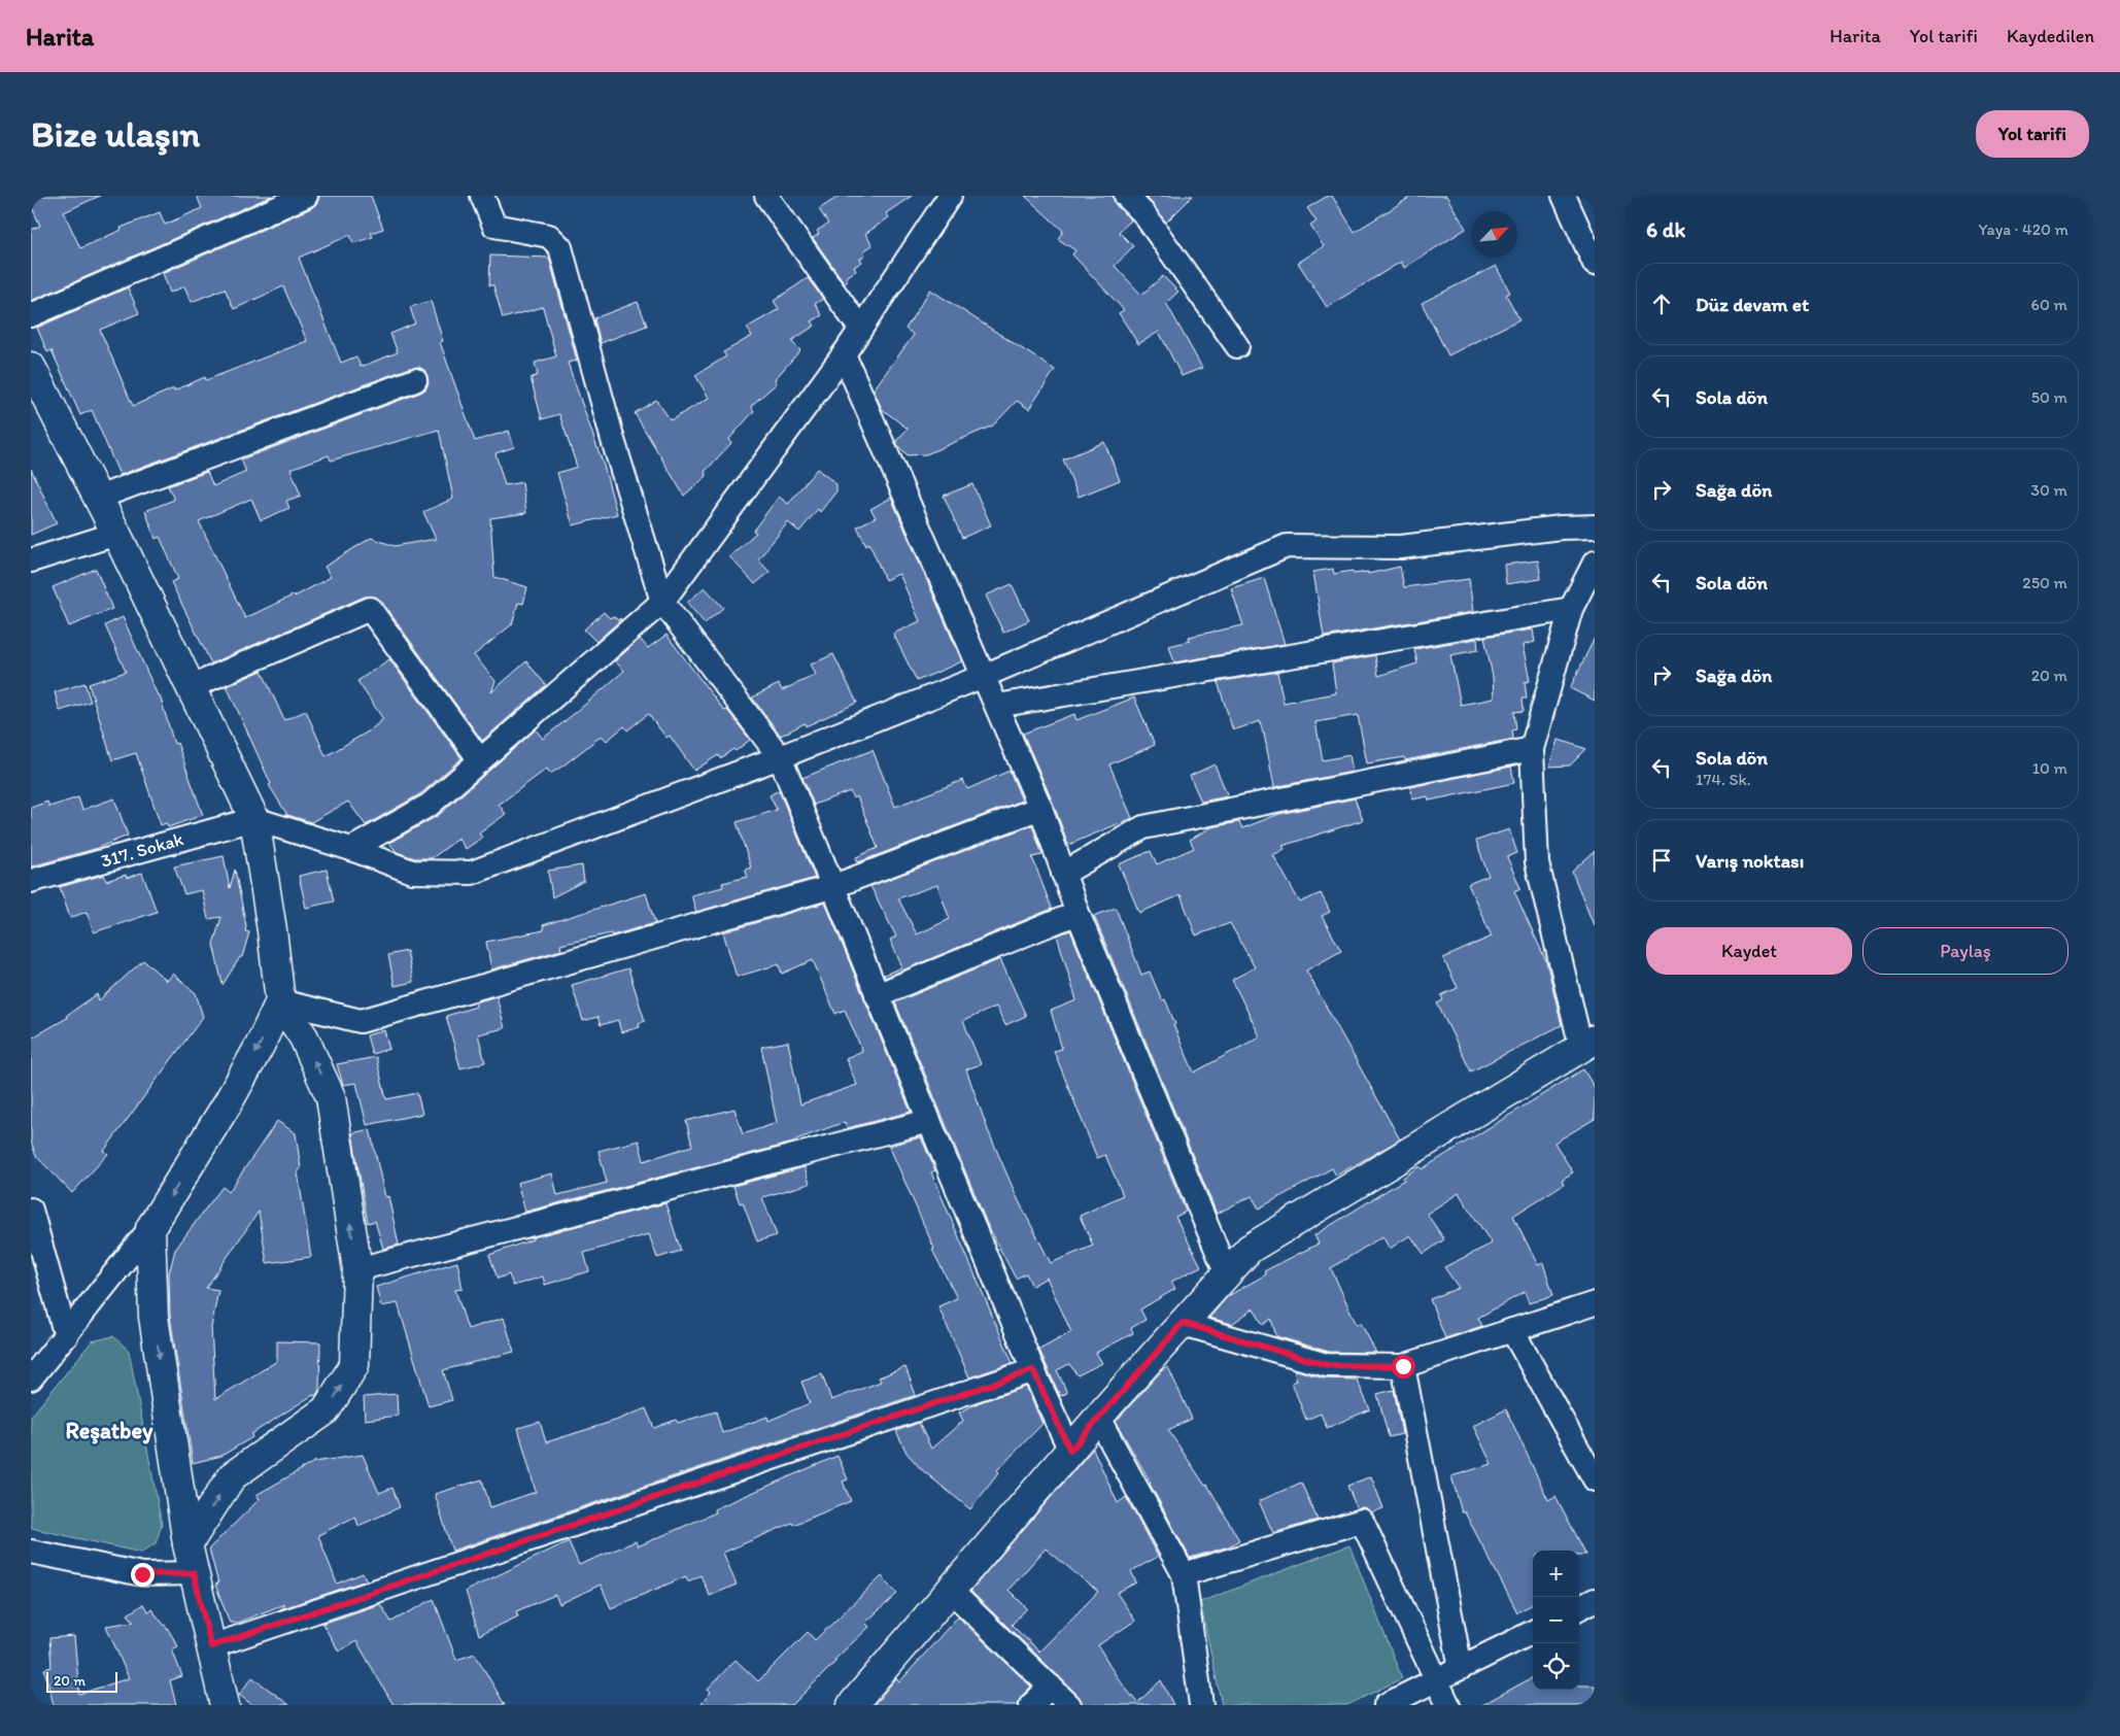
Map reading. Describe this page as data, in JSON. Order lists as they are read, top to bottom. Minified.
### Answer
{"streets":{"street":["317. Sokak"]},"districts":["Reşatbey"],"scale_bar":"20 m","north":"top right","page":{"header":"Harita","nav":["Harita","Yol tarifi","Kaydedilen"],"buttons":["Yol tarifi",["Kaydet","Paylaş"]],"title":"Bize ulaşın","heading":["6 dk","Yaya · 420 m"],"list":[["Düz devam et","60 m"],["Sola dön","50 m"],["Sağa dön","30 m"],["Sola dön","250 m"],["Sağa dön","20 m"],["Sola dön","174. Sk.","10 m"],"Varış noktası"],"map_buttons":["+","−"],"scale":"20 m"}}
